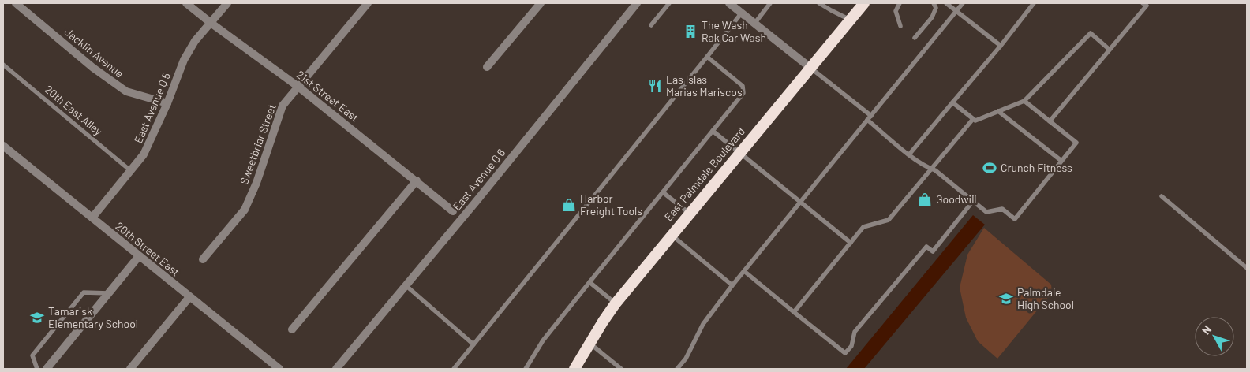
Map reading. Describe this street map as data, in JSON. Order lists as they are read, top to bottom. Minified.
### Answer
{"streets":{"highway":["East Palmdale Boulevard"],"street":["Jacklin Avenue","21st Street East","East Avenue Q 5","Sweetbriar Street","East Avenue Q 6","20th Street East"],"lane":["20th East Alley"]},"crossings":[["Jacklin Avenue","East Avenue Q 5"],["21st Street East","East Avenue Q 5"],["21st Street East","Sweetbriar Street"],["East Avenue Q 5","20th East Alley"],["East Avenue Q 5","20th Street East"]],"places":{"building":["The Wash Rak Car Wash"],"restaurant":["Las Islas Marias Mariscos"],"sports":["Crunch Fitness"],"shop":["Goodwill","Harbor Freight Tools"],"school or university":["Palmdale High School","Tamarisk Elementary School"]},"north":"top left"}
